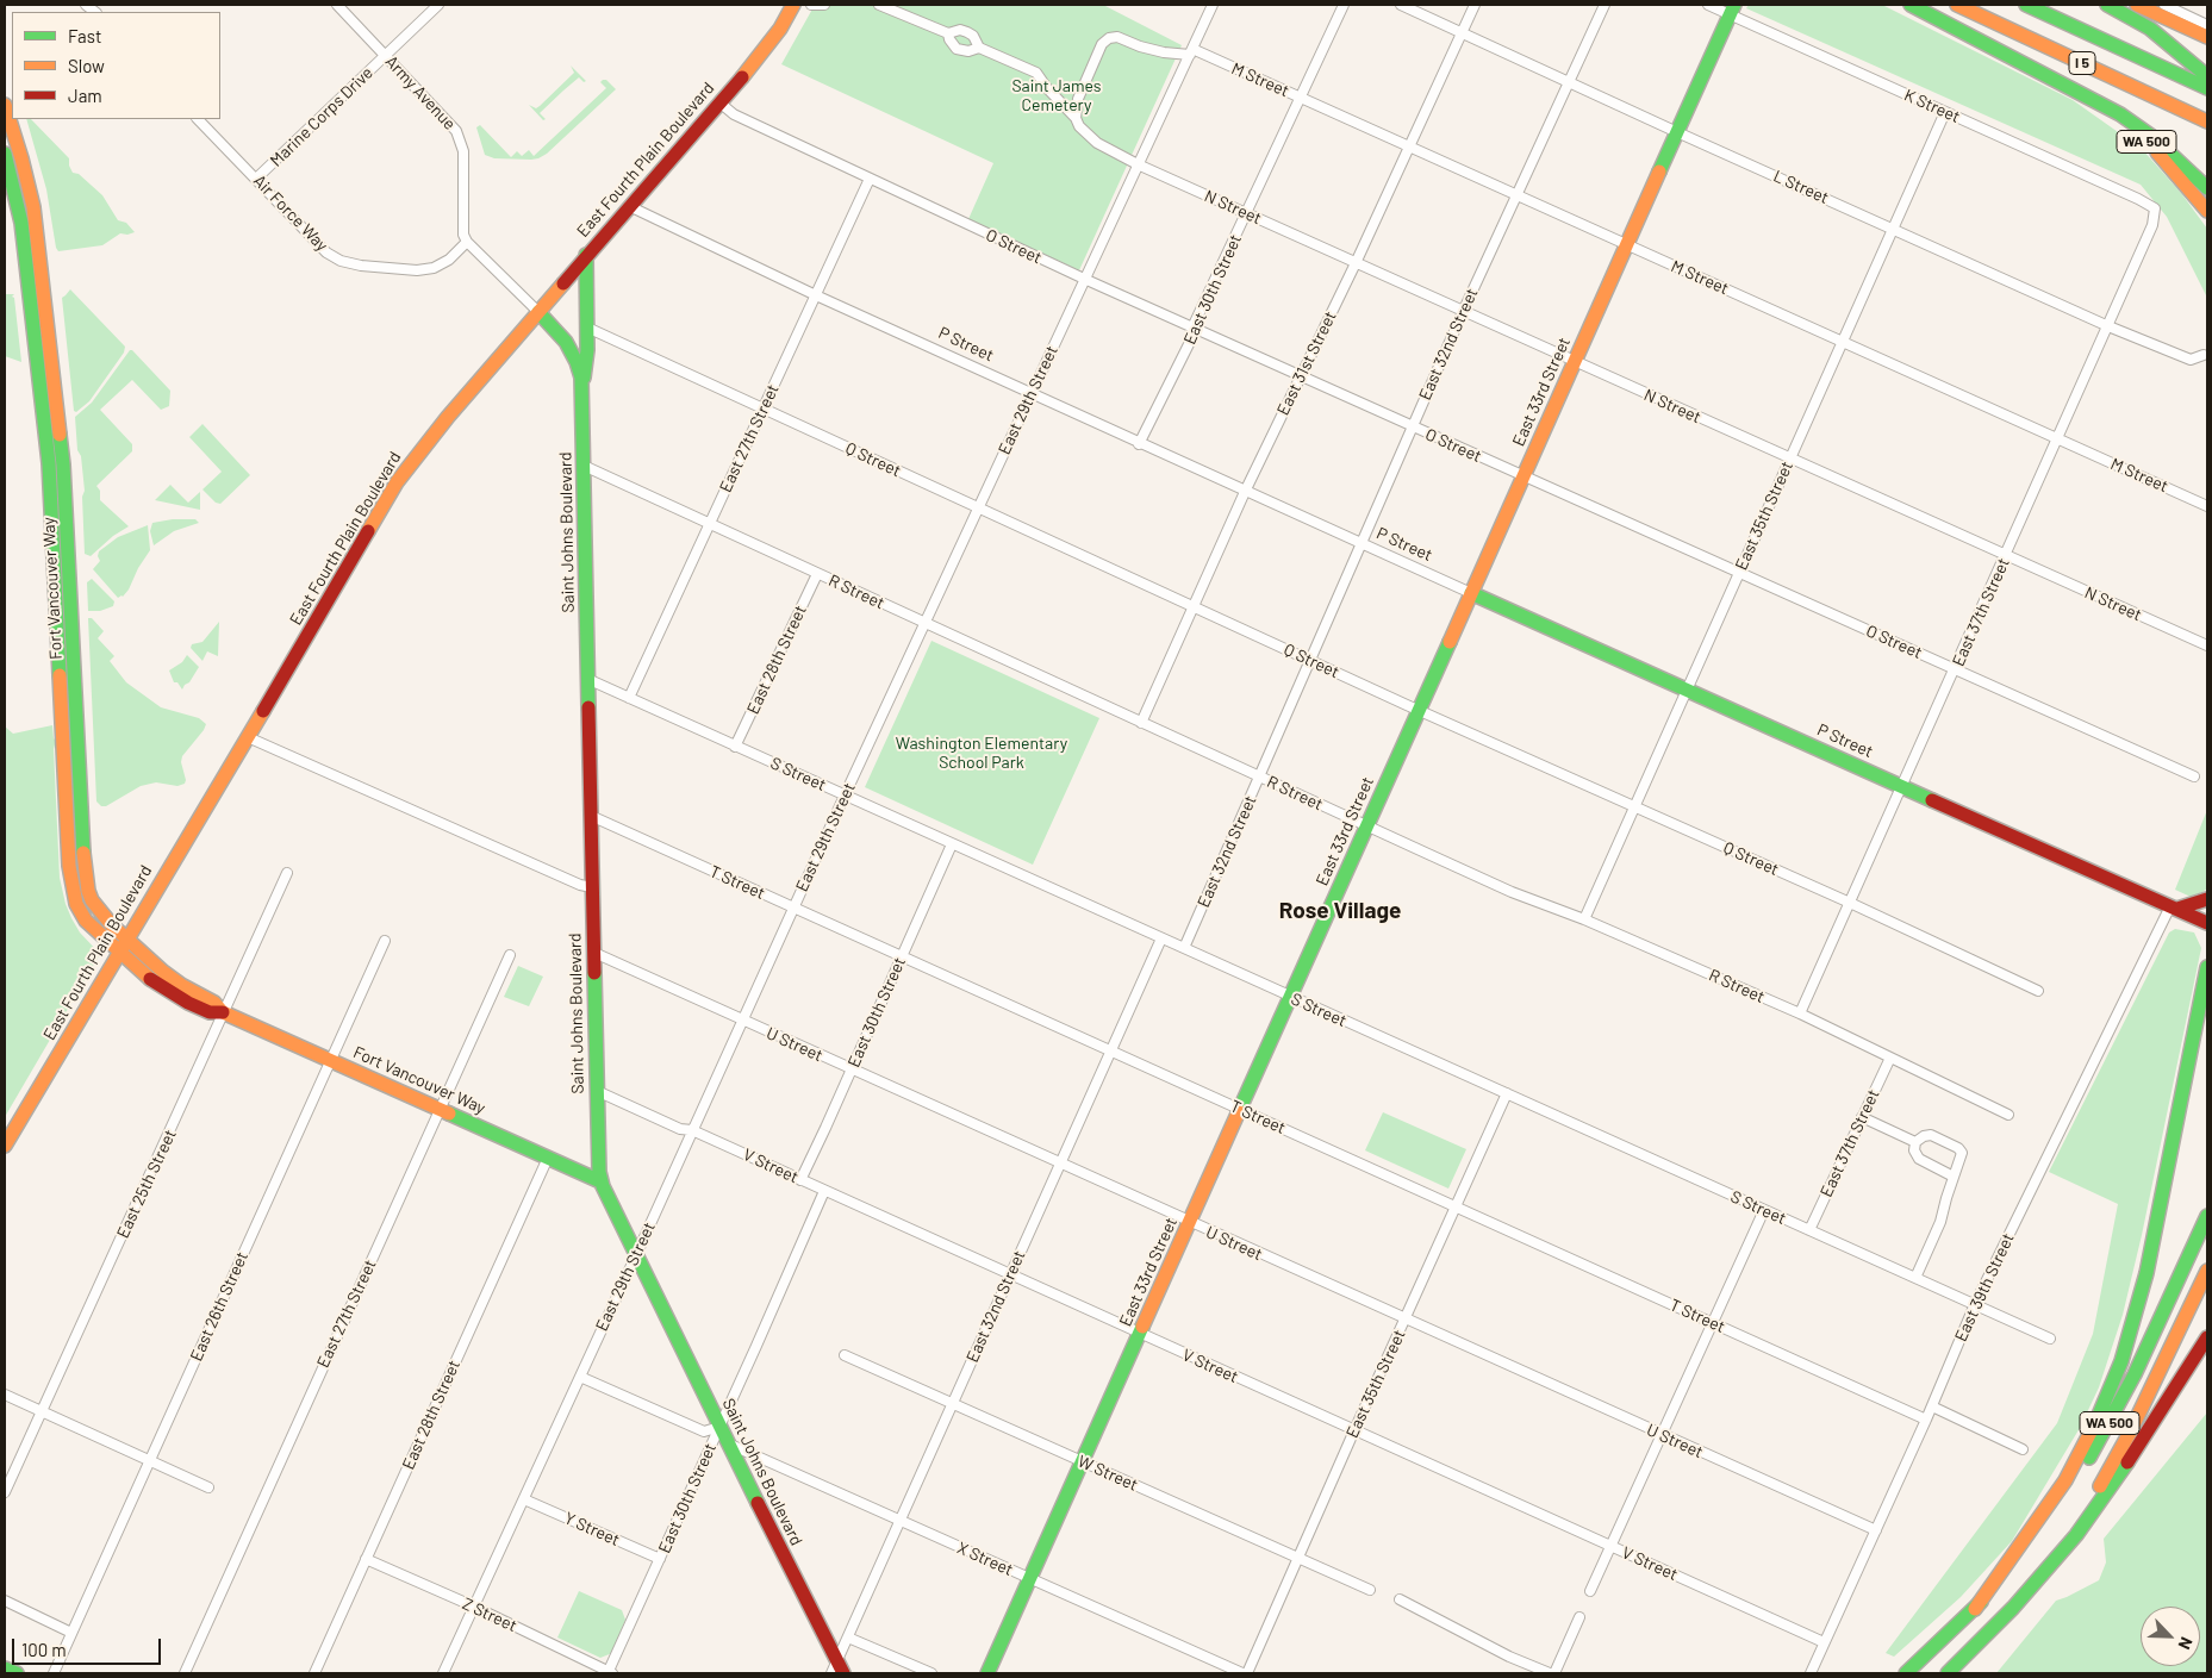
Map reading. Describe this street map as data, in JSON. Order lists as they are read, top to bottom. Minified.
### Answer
{"streets":{"main road":["I 5","WA 500","East Fourth Plain Boulevard","P Street","East 33rd Street","Saint Johns Boulevard","Fort Vancouver Way"],"street":["M Street","Army Avenue","K Street","Marine Corps Drive","L Street","N Street","Air Force Way","O Street","East 30th Street","East 32nd Street","East 31st Street","East 29th Street","East 27th Street","Q Street","East 35th Street","R Street","East 37th Street","East 28th Street","S Street","T Street","U Street","V Street","East 25th Street","East 39th Street","East 26th Street","W Street","Y Street","X Street","Z Street"]},"crossings":[["M Street","N Street"],["M Street","East 30th Street"],["M Street","East 32nd Street"],["M Street","East 31st Street"],["M Street","East 33rd Street"],["M Street","East 29th Street"],["M Street","East 35th Street"],["M Street","East 37th Street"],["Army Avenue","Marine Corps Drive"],["Army Avenue","Air Force Way"],["K Street","East 33rd Street"],["K Street","East 35th Street"],["K Street","East 37th Street"],["Marine Corps Drive","Air Force Way"],["East Fourth Plain Boulevard","O Street"],["East Fourth Plain Boulevard","P Street"],["East Fourth Plain Boulevard","Saint Johns Boulevard"],["East Fourth Plain Boulevard","Fort Vancouver Way"],["L Street","East 32nd Street"],["L Street","East 31st Street"],["L Street","East 33rd Street"],["L Street","East 35th Street"],["L Street","East 37th Street"],["N Street","East 30th Street"],["N Street","East 32nd Street"],["N Street","East 31st Street"],["N Street","East 33rd Street"],["N Street","East 29th Street"],["N Street","East 35th Street"],["N Street","East 37th Street"],["O Street","East 30th Street"],["O Street","East 32nd Street"],["O Street","East 31st Street"],["O Street","East 33rd Street"],["O Street","East 29th Street"],["O Street","East 27th Street"],["O Street","East 35th Street"],["O Street","East 37th Street"],["East 30th Street","P Street"],["East 30th Street","Saint Johns Boulevard"],["East 30th Street","S Street"],["East 30th Street","T Street"],["East 30th Street","U Street"],["East 30th Street","V Street"],["East 30th Street","Y Street"],["East 30th Street","Z Street"],["P Street","East 32nd Street"],["P Street","East 31st Street"],["P Street","East 33rd Street"],["P Street","East 29th Street"],["P Street","East 27th Street"],["P Street","East 35th Street"],["P Street","East 37th Street"],["P Street","East 39th Street"],["East 32nd Street","Q Street"],["East 32nd Street","Saint Johns Boulevard"],["East 32nd Street","R Street"],["East 32nd Street","S Street"],["East 32nd Street","T Street"],["East 32nd Street","U Street"],["East 32nd Street","V Street"],["East 32nd Street","W Street"],["East 32nd Street","X Street"],["East 31st Street","Q Street"],["East 31st Street","R Street"],["East 33rd Street","Q Street"],["East 33rd Street","R Street"],["East 33rd Street","S Street"],["East 33rd Street","T Street"],["East 33rd Street","U Street"],["East 33rd Street","V Street"],["East 33rd Street","W Street"],["East 33rd Street","X Street"],["East 29th Street","Q Street"],["East 29th Street","Saint Johns Boulevard"],["East 29th Street","R Street"],["East 29th Street","S Street"],["East 29th Street","T Street"],["East 29th Street","U Street"],["East 29th Street","V Street"],["East 29th Street","Y Street"],["East 29th Street","Z Street"],["East 27th Street","Q Street"],["East 27th Street","Fort Vancouver Way"],["East 27th Street","R Street"],["East 27th Street","S Street"],["Q Street","East 35th Street"],["Q Street","East 37th Street"],["East 35th Street","R Street"],["East 35th Street","S Street"],["East 35th Street","T Street"],["East 35th Street","U Street"],["East 35th Street","V Street"],["East 35th Street","W Street"],["Saint Johns Boulevard","Fort Vancouver Way"],["Saint Johns Boulevard","R Street"],["Saint Johns Boulevard","S Street"],["Saint Johns Boulevard","T Street"],["Saint Johns Boulevard","U Street"],["Saint Johns Boulevard","V Street"],["Saint Johns Boulevard","X Street"],["Fort Vancouver Way","East 28th Street"],["Fort Vancouver Way","East 25th Street"],["Fort Vancouver Way","East 26th Street"],["R Street","East 37th Street"],["R Street","East 28th Street"],["East 37th Street","S Street"],["East 28th Street","S Street"],["East 28th Street","Z Street"],["S Street","East 39th Street"],["T Street","East 39th Street"],["U Street","East 39th Street"],["V Street","East 39th Street"]],"districts":["Rose Village"],"parks":["Saint James Cemetery","Washington Elementary School Park"],"legend":["Fast","Slow","Jam"],"scale_bar":"100 m","north":"bottom right"}
